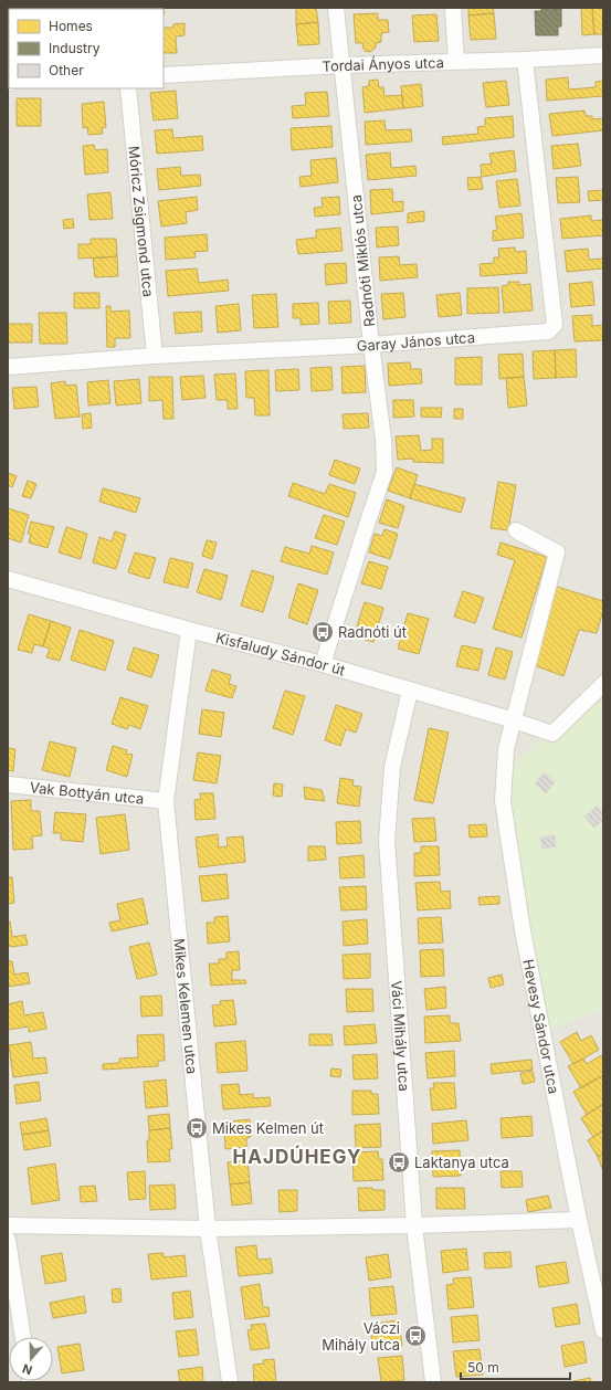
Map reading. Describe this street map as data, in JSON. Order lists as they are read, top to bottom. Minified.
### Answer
{"streets":{"street":["Tordai Ányos utca","Móricz Zsigmond utca","Radnóti Miklós utca","Garay János utca","Kisfaludy Sándor út","Vak Bottyán utca","Mikes Kelemen utca","Hevesy Sándor utca","Váci Mihály utca"]},"crossings":[["Tordai Ányos utca","Radnóti Miklós utca"],["Tordai Ányos utca","Garay János utca"],["Móricz Zsigmond utca","Garay János utca"],["Radnóti Miklós utca","Garay János utca"],["Radnóti Miklós utca","Kisfaludy Sándor út"],["Kisfaludy Sándor út","Mikes Kelemen utca"],["Kisfaludy Sándor út","Hevesy Sándor utca"],["Kisfaludy Sándor út","Váci Mihály utca"],["Vak Bottyán utca","Mikes Kelemen utca"]],"districts":["HAJDÚHEGY"],"places":{"bus stop":["Radnóti út","Mikes Kelmen út","Laktanya utca","Váczi Mihály utca"]},"legend":["Homes","Industry","Other"],"scale_bar":"50 m","north":"bottom"}
